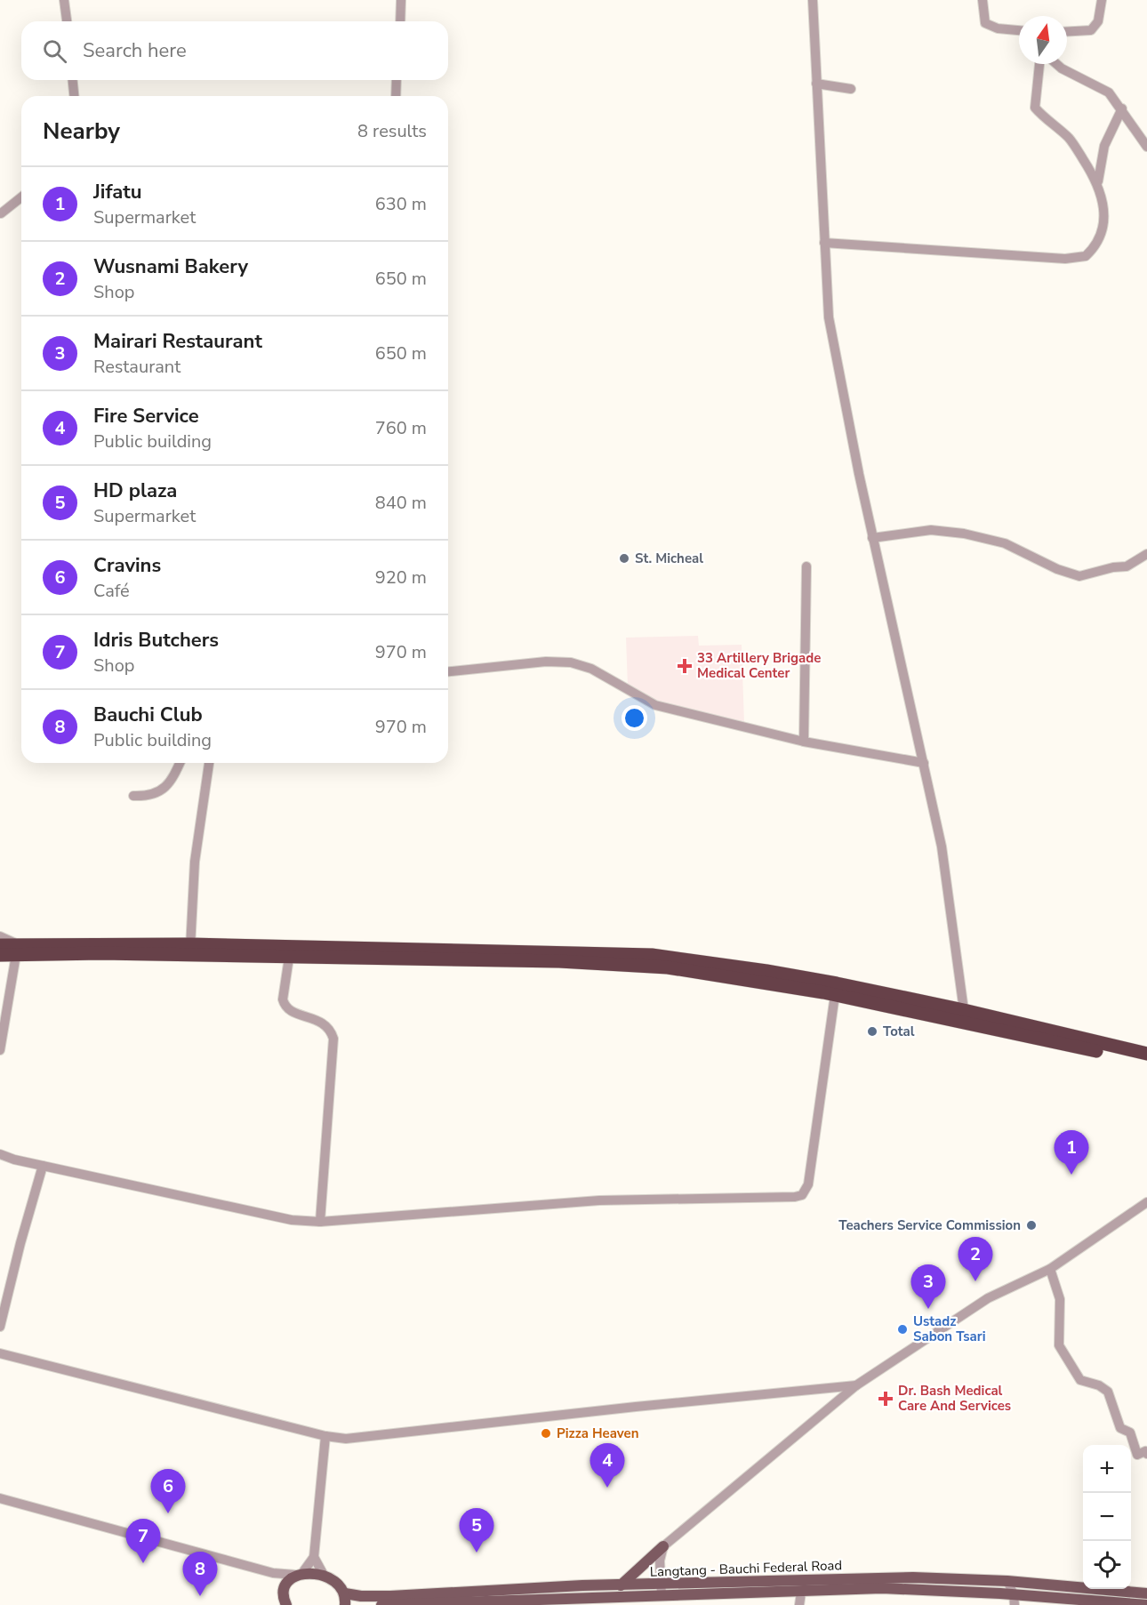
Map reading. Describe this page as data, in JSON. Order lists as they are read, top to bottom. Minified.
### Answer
{"streets":{"main road":["Langtang - Bauchi Federal Road"]},"places":{"other":["St. Micheal","Total","Teachers Service Commission","Ustadz Sabon Tsari","Pizza Heaven"],"health":["33 Artillery Brigade Medical Center","Dr. Bash Medical Care And Services"]},"north":"top","page":{"search":"Search here","heading":["Nearby","8 results"],"list":[{"mark":"1","name":"Jifatu","note":"Supermarket","value":"630 m"},{"mark":"2","name":"Wusnami Bakery","note":"Shop","value":"650 m"},{"mark":"3","name":"Mairari Restaurant","note":"Restaurant","value":"650 m"},{"mark":"4","name":"Fire Service","note":"Public building","value":"760 m"},{"mark":"5","name":"HD plaza","note":"Supermarket","value":"840 m"},{"mark":"6","name":"Cravins","note":"Café","value":"920 m"},{"mark":"7","name":"Idris Butchers","note":"Shop","value":"970 m"},{"mark":"8","name":"Bauchi Club","note":"Public building","value":"970 m"}],"pins":["1","2","3","4","6","5","7","8"],"map_buttons":["+","−"]}}
